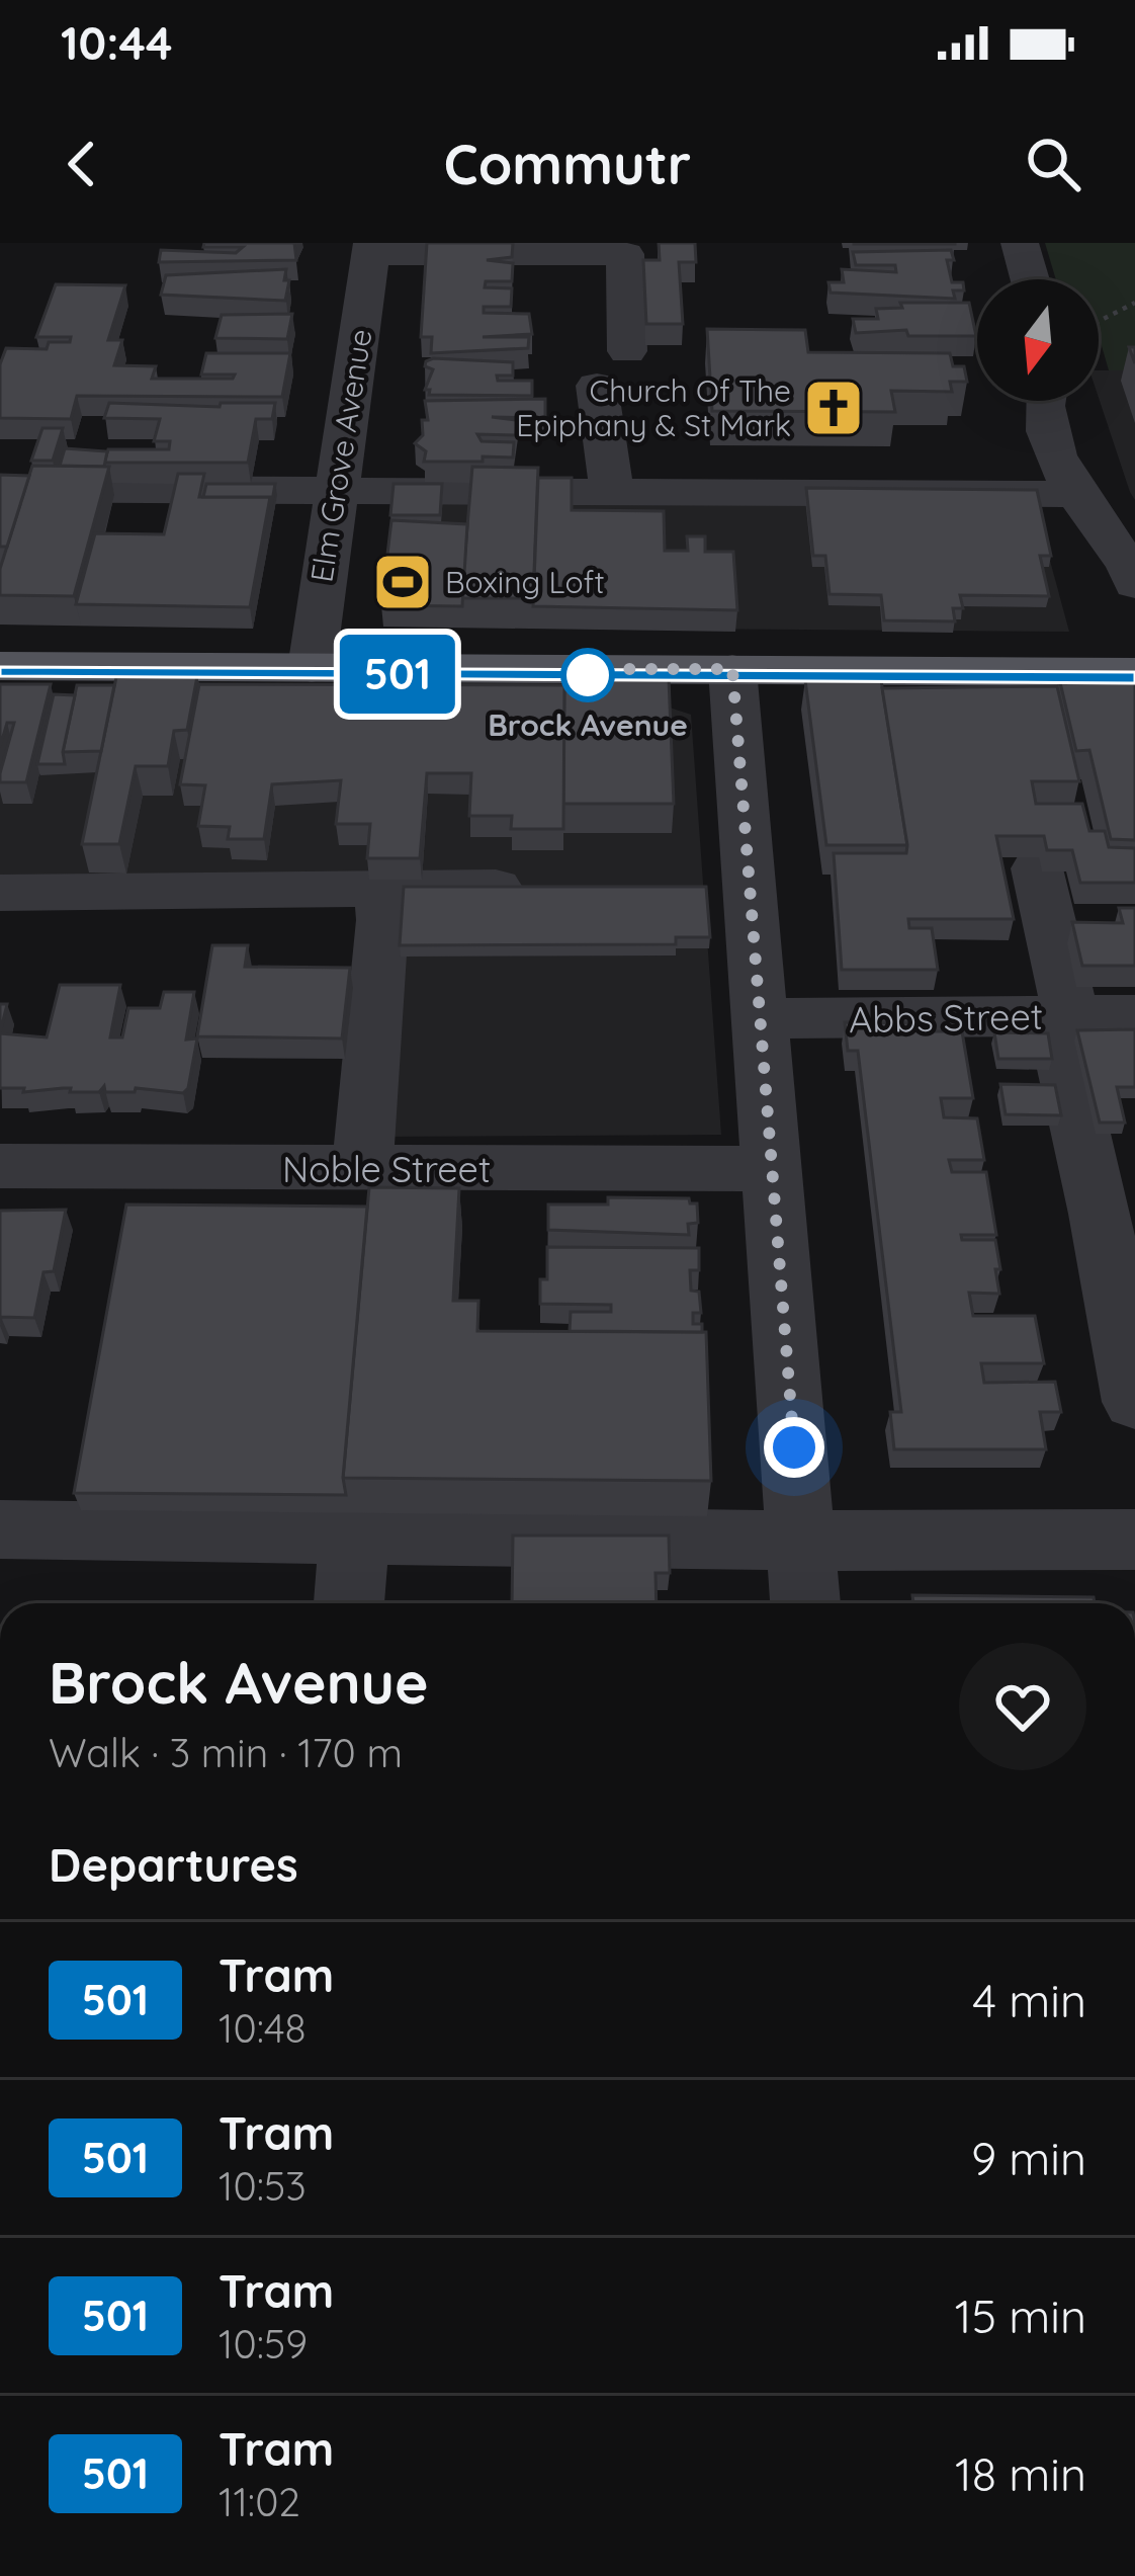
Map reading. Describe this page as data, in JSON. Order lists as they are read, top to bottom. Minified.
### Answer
{"streets":{"street":["Elm Grove Avenue","Abbs Street","Noble Street"]},"places":{"church":["Church Of The Epiphany & St Mark"],"sports":["Boxing Loft"],"other":["Brock Avenue"]},"lines":["tram line 501"],"north":"bottom","page":{"status":"10:44","header":"Commutr","on_map":"501","heading":[["Brock Avenue","Walk · 3 min · 170 m"],"Departures"],"list":[{"mark":"501","name":"Tram","note":"10:48","value":"4 min"},{"mark":"501","name":"Tram","note":"10:53","value":"9 min"},{"mark":"501","name":"Tram","note":"10:59","value":"15 min"},{"mark":"501","name":"Tram","note":"11:02","value":"18 min"}]}}
